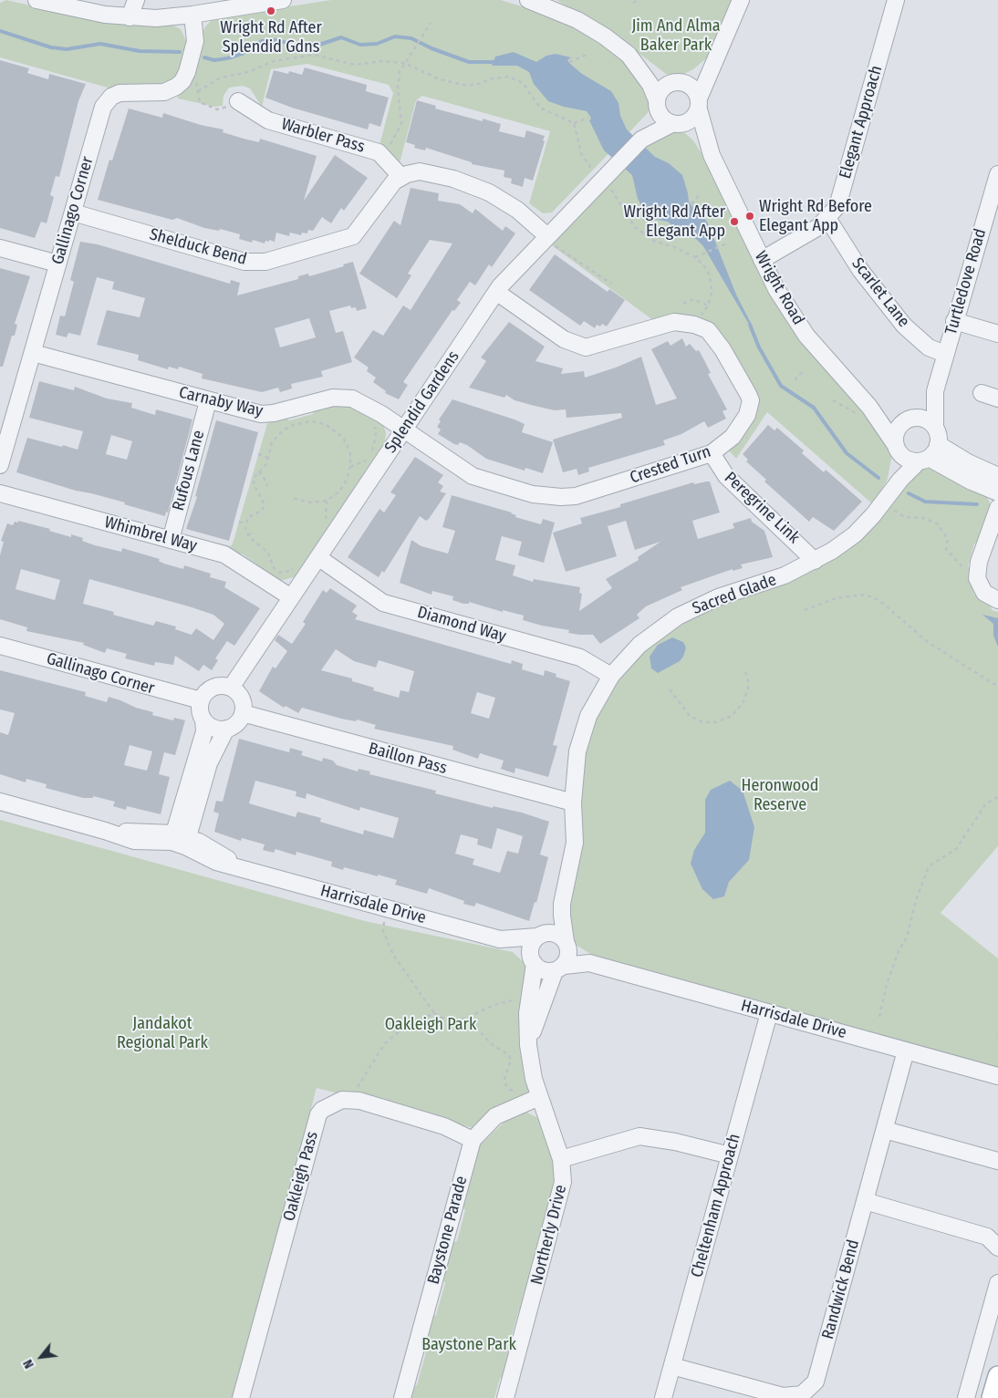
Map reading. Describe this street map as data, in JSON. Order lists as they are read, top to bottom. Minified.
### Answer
{"streets":{"street":["Elegant Approach","Warbler Pass","Gallinago Corner","Shelduck Bend","Turtledove Road","Wright Road","Scarlet Lane","Carnaby Way","Splendid Gardens","Crested Turn","Rufous Lane","Peregrine Link","Whimbrel Way","Sacred Glade","Diamond Way","Baillon Pass","Harrisdale Drive","Oakleigh Pass","Cheltenham Approach","Baystone Parade","Northerly Drive","Randwick Bend"]},"crossings":[["Elegant Approach","Wright Road"],["Elegant Approach","Scarlet Lane"],["Warbler Pass","Shelduck Bend"],["Gallinago Corner","Shelduck Bend"],["Gallinago Corner","Carnaby Way"],["Gallinago Corner","Splendid Gardens"],["Gallinago Corner","Baillon Pass"],["Turtledove Road","Wright Road"],["Turtledove Road","Scarlet Lane"],["Turtledove Road","Sacred Glade"],["Wright Road","Splendid Gardens"],["Wright Road","Sacred Glade"],["Carnaby Way","Splendid Gardens"],["Carnaby Way","Crested Turn"],["Carnaby Way","Rufous Lane"],["Splendid Gardens","Crested Turn"],["Splendid Gardens","Whimbrel Way"],["Splendid Gardens","Diamond Way"],["Splendid Gardens","Baillon Pass"],["Crested Turn","Peregrine Link"],["Rufous Lane","Whimbrel Way"],["Peregrine Link","Sacred Glade"],["Sacred Glade","Diamond Way"],["Sacred Glade","Baillon Pass"],["Sacred Glade","Harrisdale Drive"],["Sacred Glade","Northerly Drive"],["Harrisdale Drive","Cheltenham Approach"],["Harrisdale Drive","Northerly Drive"],["Harrisdale Drive","Randwick Bend"],["Oakleigh Pass","Baystone Parade"],["Cheltenham Approach","Randwick Bend"],["Baystone Parade","Northerly Drive"]],"parks":["Jim And Alma Baker Park","Heronwood Reserve","Jandakot Regional Park","Oakleigh Park","Baystone Park"],"places":["Wright Rd After Splendid Gdns","Wright Rd Before Elegant App","Wright Rd After Elegant App"],"north":"bottom left"}
